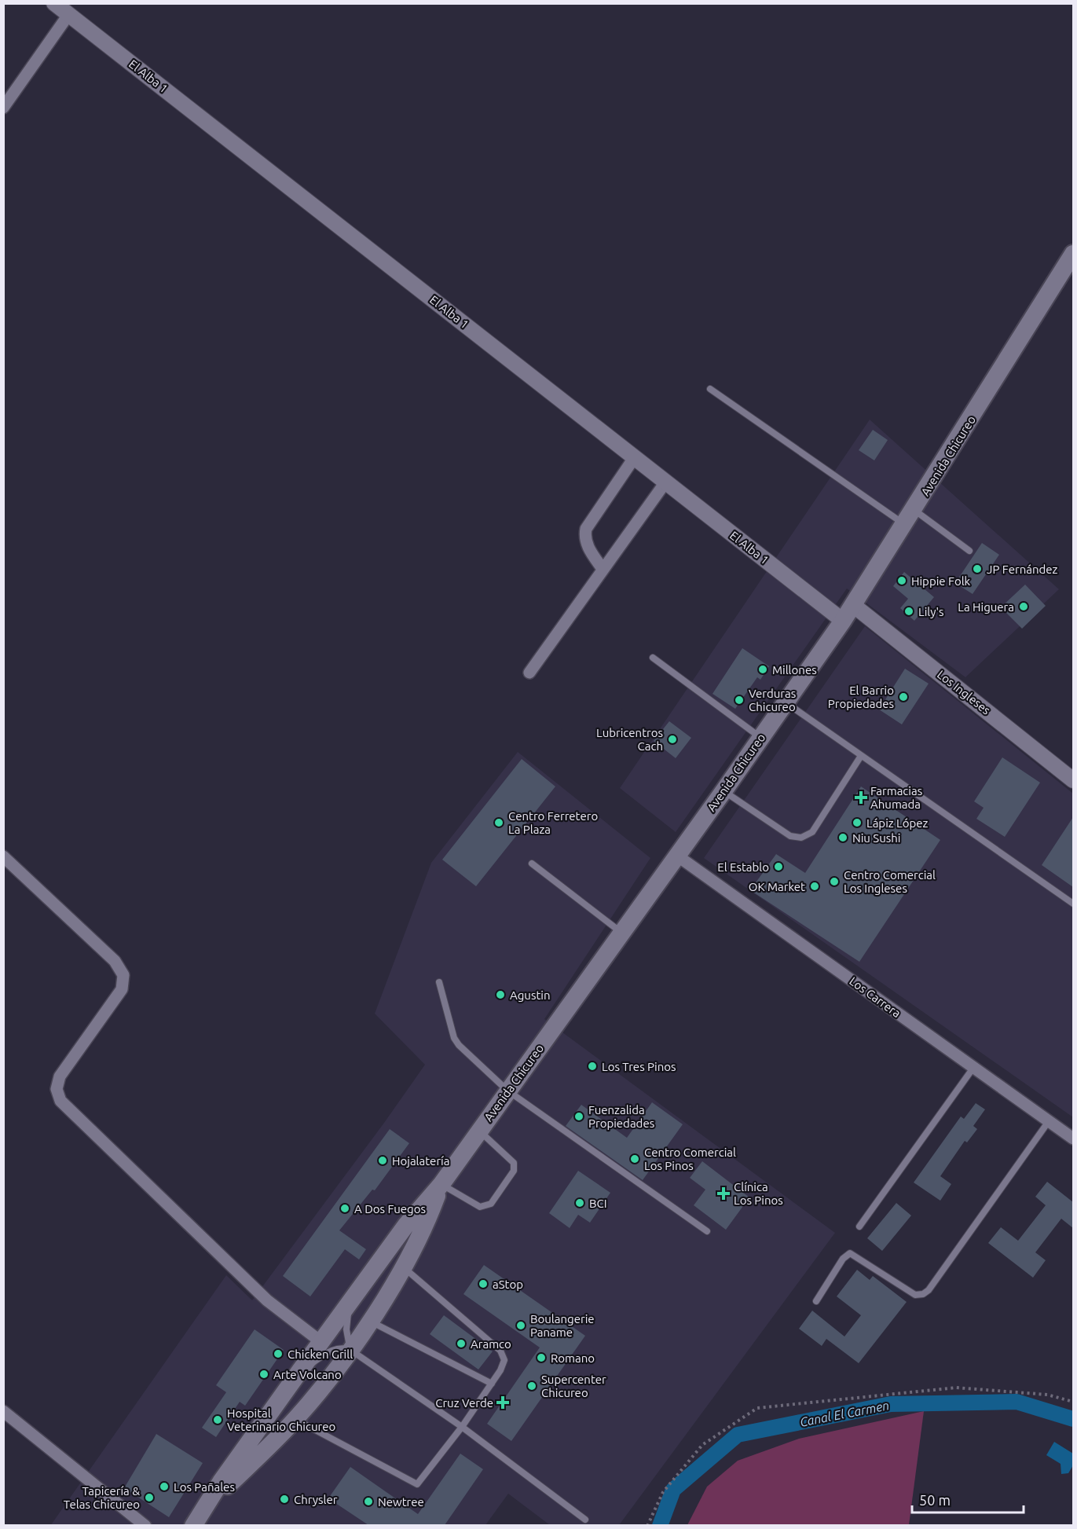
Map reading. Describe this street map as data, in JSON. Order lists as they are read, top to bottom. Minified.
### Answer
{"streets":{"main road":["Avenida Chicureo"],"street":["El Alba 1","Los Ingleses","Los Carrera"]},"crossings":[["El Alba 1","Avenida Chicureo"],["Avenida Chicureo","Los Ingleses"],["Avenida Chicureo","Los Carrera"]],"water":["Canal El Carmen"],"places":{"other":["JP Fernández","Hippie Folk","La Higuera","Lily's","Millones","El Barrio Propiedades","Verduras Chicureo","Lubricentros Cach","Centro Ferretero La Plaza","Lápiz López","Niu Sushi","El Establo","Centro Comercial Los Ingleses","OK Market","Agustin","Los Tres Pinos","Fuenzalida Propiedades","Centro Comercial Los Pinos","Hojalatería","BCI","A Dos Fuegos","aStop","Boulangerie Paname","Aramco","Chicken Grill","Romano","Arte Volcano","Supercenter Chicureo","Hospital Veterinario Chicureo","Los Pañales","Tapicería & Telas Chicureo","Chrysler","Newtree"],"health":["Farmacias Ahumada","Clínica Los Pinos","Cruz Verde"]},"scale_bar":"50 m"}
